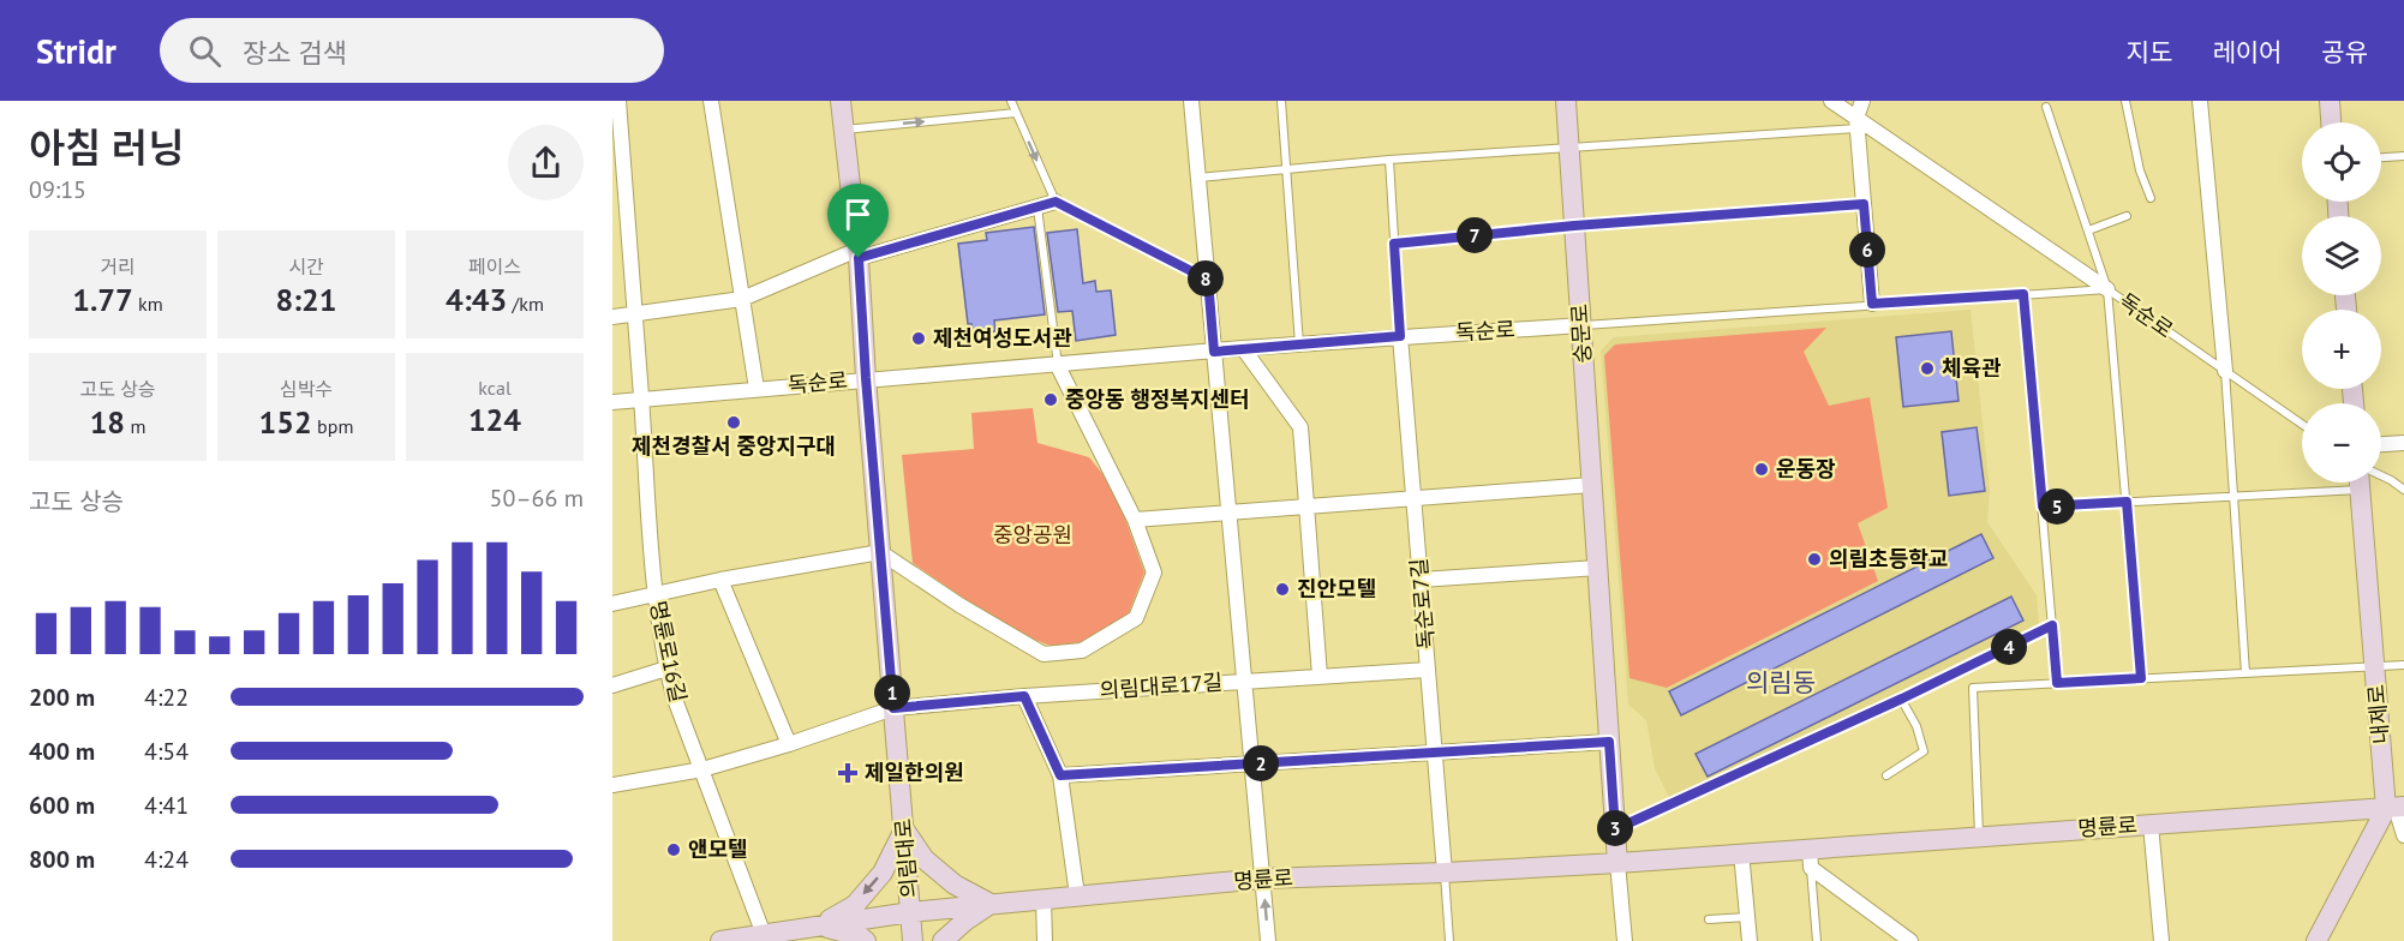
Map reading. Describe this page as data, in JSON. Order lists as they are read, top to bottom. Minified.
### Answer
{"streets":{"street":["독순로","숭문로","독순로7길","명륜로16길","의림대로17길","내제로","명륜로","의림대로"]},"crossings":[["독순로","숭문로"],["독순로","독순로7길"],["독순로","명륜로16길"],["독순로","의림대로"],["숭문로","명륜로"],["독순로7길","의림대로17길"],["독순로7길","명륜로"],["명륜로16길","의림대로17길"],["명륜로16길","명륜로"],["의림대로17길","의림대로"],["내제로","명륜로"],["명륜로","의림대로"]],"districts":["의림동"],"parks":["중앙공원"],"places":{"other":["제천여성도서관","체육관","중앙동 행정복지센터","제천경찰서 중앙지구대","운동장","의림초등학교","진안모텔","앤모텔"],"health":["제일한의원"]},"page":{"header":"Stridr","search":"장소 검색","nav":["지도","레이어","공유"],"heading":["아침 러닝","09:15"],"map_buttons":["+","−"],"pins":["7","6","8","5","4","1","2","3"],"stats":[["거리","1.77 km"],["시간","8:21"],["페이스","4:43 /km"],["고도 상승","18 m"],["심박수","152 bpm"],["kcal","124"]],"chart":["고도 상승","50–66 m"],"list":[{"name":"200 m","note":"4:22"},{"name":"400 m","note":"4:54"},{"name":"600 m","note":"4:41"},{"name":"800 m","note":"4:24"}]}}
